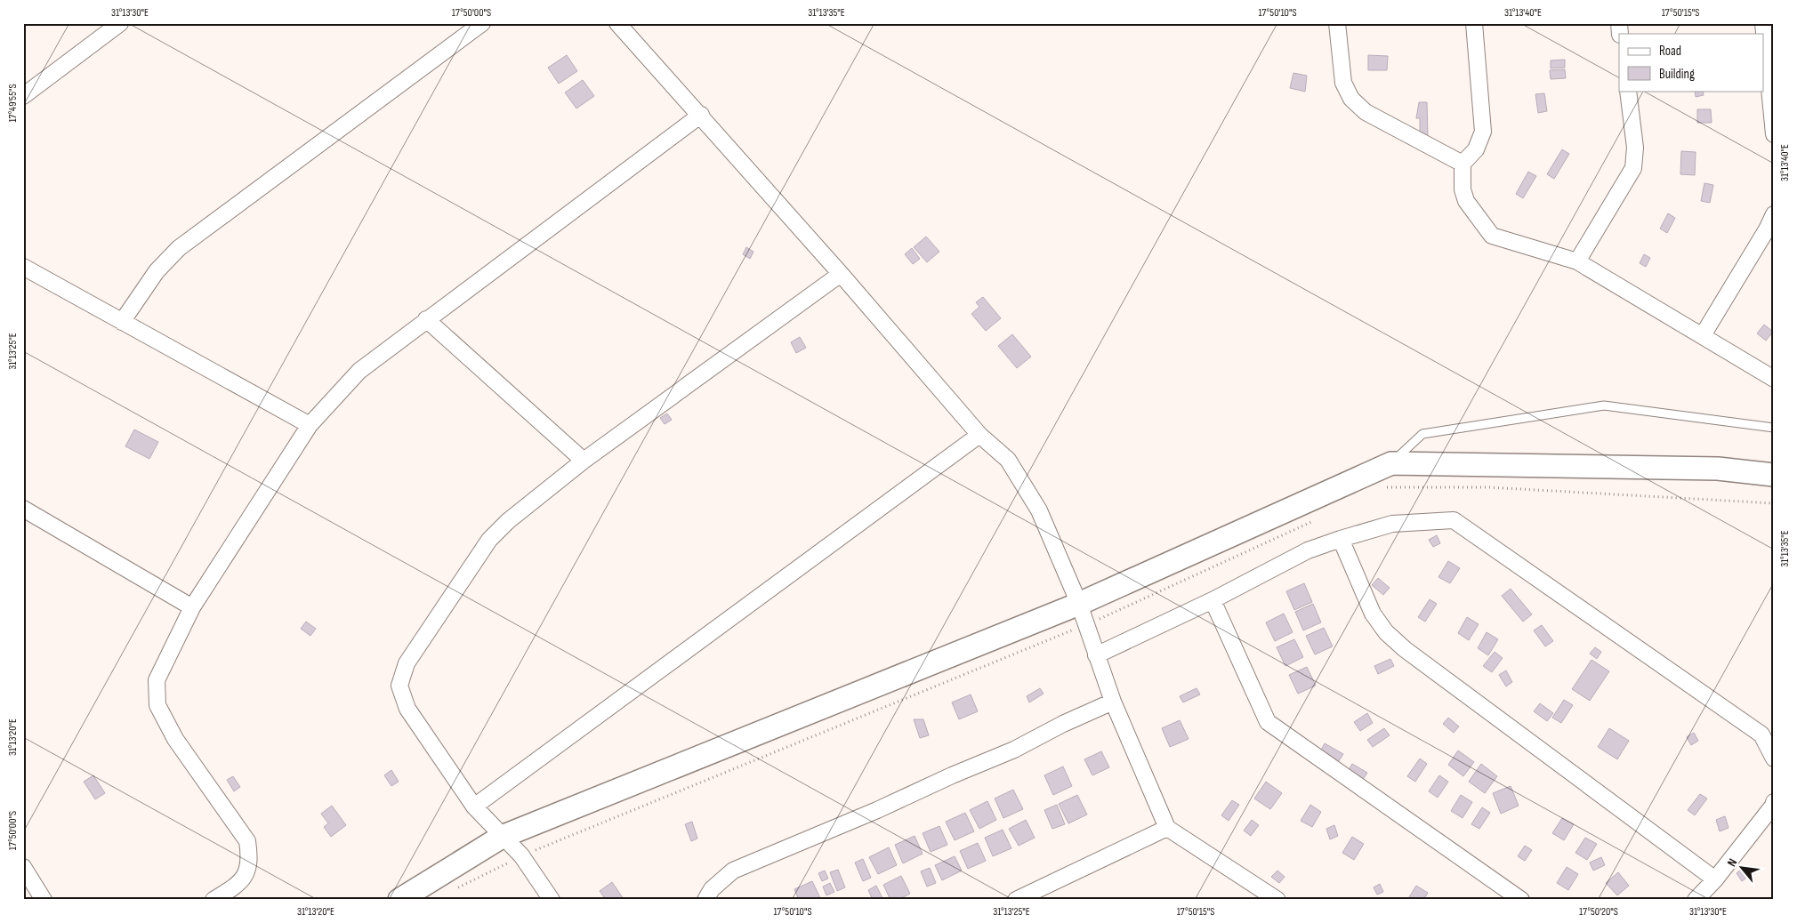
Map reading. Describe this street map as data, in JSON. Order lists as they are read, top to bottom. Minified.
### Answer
{"legend":["Road","Building"],"north":"top left","coordinates":["31°13'30\"E","17°50'00\"S","31°13'35\"E","17°50'10\"S","31°13'40\"E","17°50'15\"S","17°49'55\"S","31°13'25\"E","31°13'20\"E","17°50'20\"S"]}
